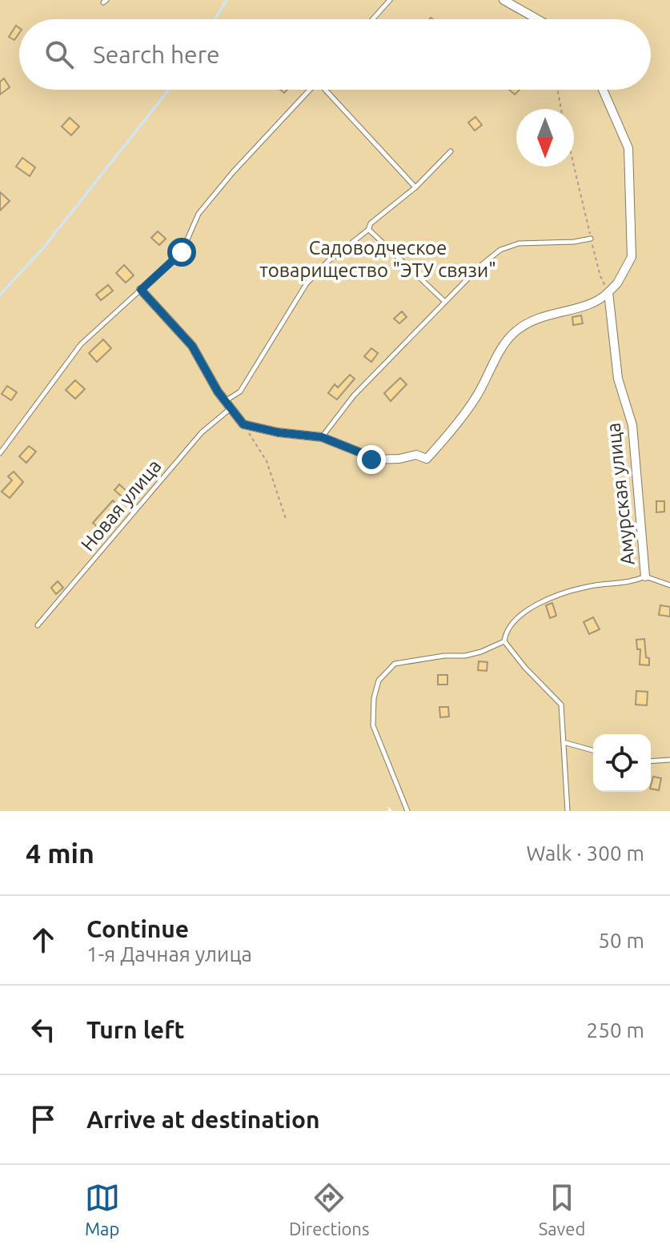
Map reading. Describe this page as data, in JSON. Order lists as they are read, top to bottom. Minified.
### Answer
{"streets":{"street":["Амурская улица"],"lane":["Новая улица"]},"parks":["Садоводческое товарищество \"ЭТУ связи\""],"north":"bottom","page":{"search":"Search here","heading":["4 min","Walk · 300 m"],"list":[["Continue","1-я Дачная улица","50 m"],["Turn left","250 m"],"Arrive at destination"],"nav":["Map","Directions","Saved"]}}
